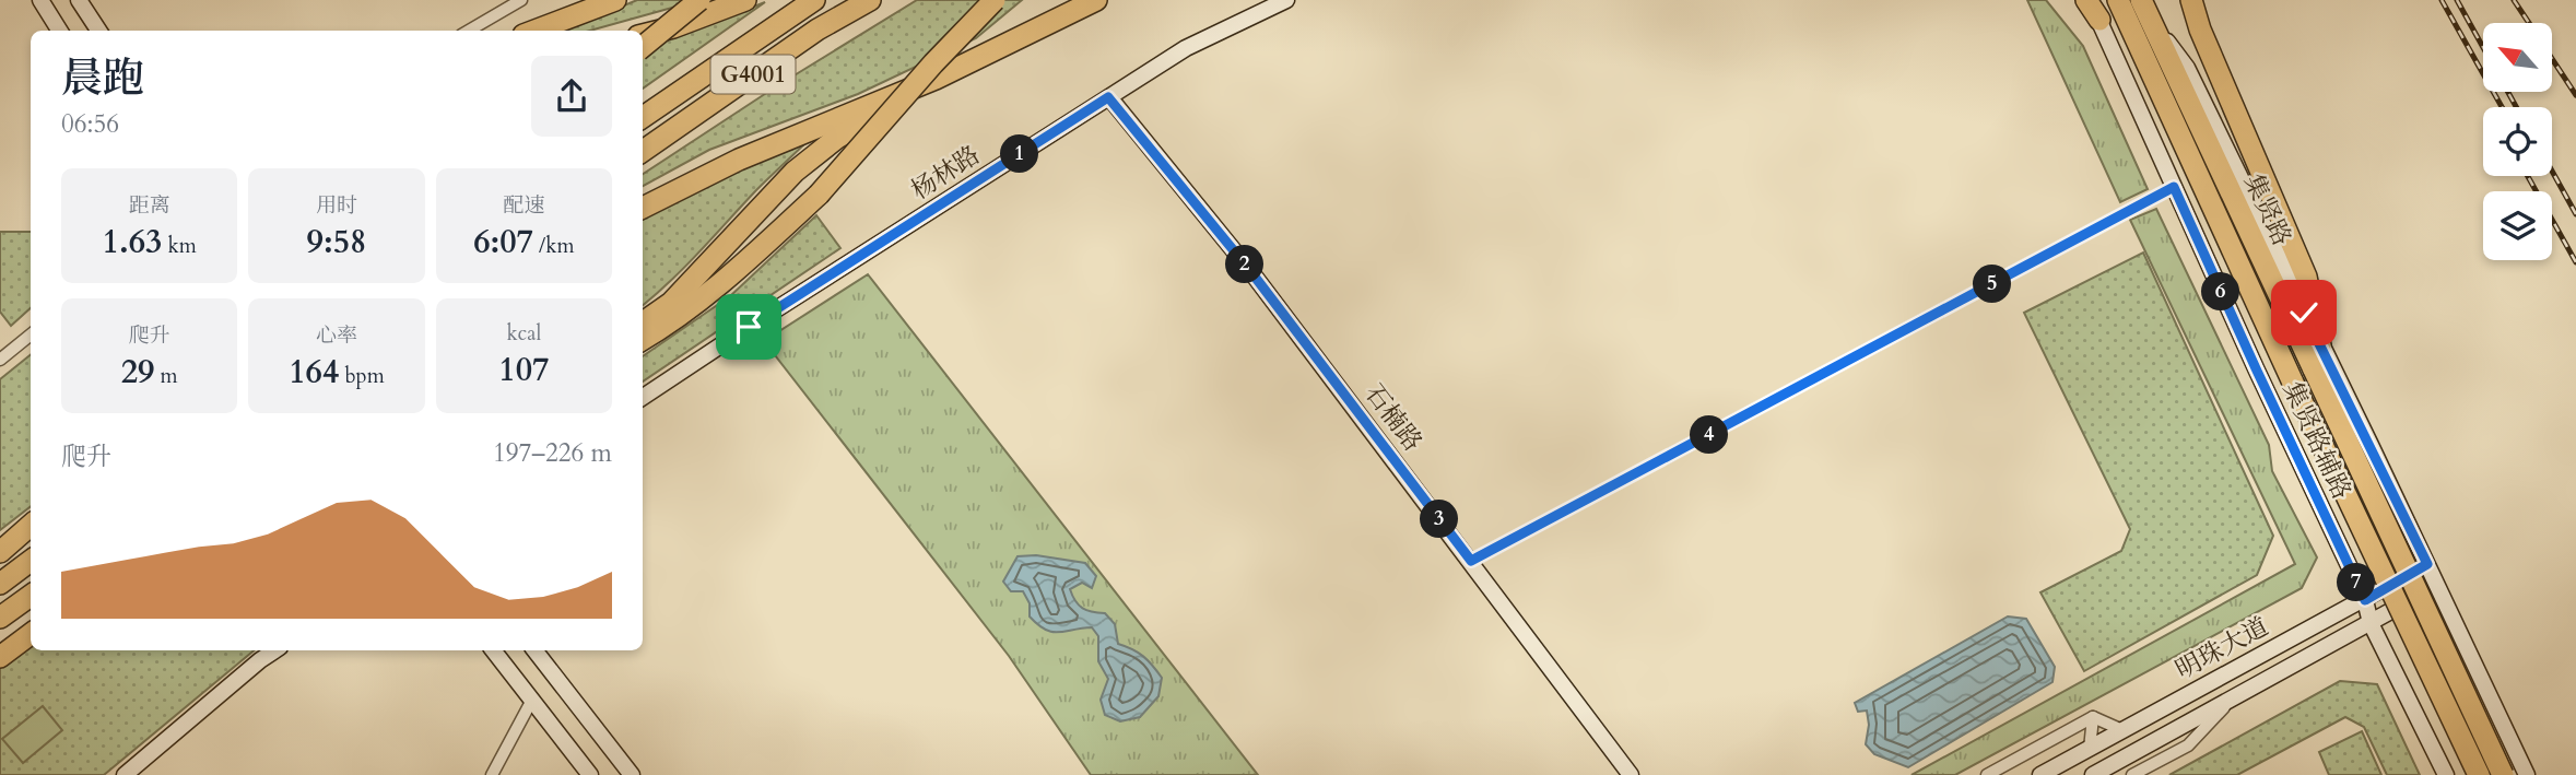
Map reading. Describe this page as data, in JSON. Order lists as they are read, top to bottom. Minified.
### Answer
{"streets":{"highway":["G4001","集贤路"],"street":["杨林路","石楠路","集贤路辅路","明珠大道"]},"crossings":[["杨林路","石楠路"],["集贤路","集贤路辅路"],["集贤路辅路","明珠大道"]],"north":"top left","page":{"heading":["晨跑","06:56"],"pins":["1","2","5","6","4","3","7"],"stats":[["距离","1.63 km"],["用时","9:58"],["配速","6:07 /km"],["爬升","29 m"],["心率","164 bpm"],["kcal","107"]],"chart":["爬升","197–226 m"]}}
